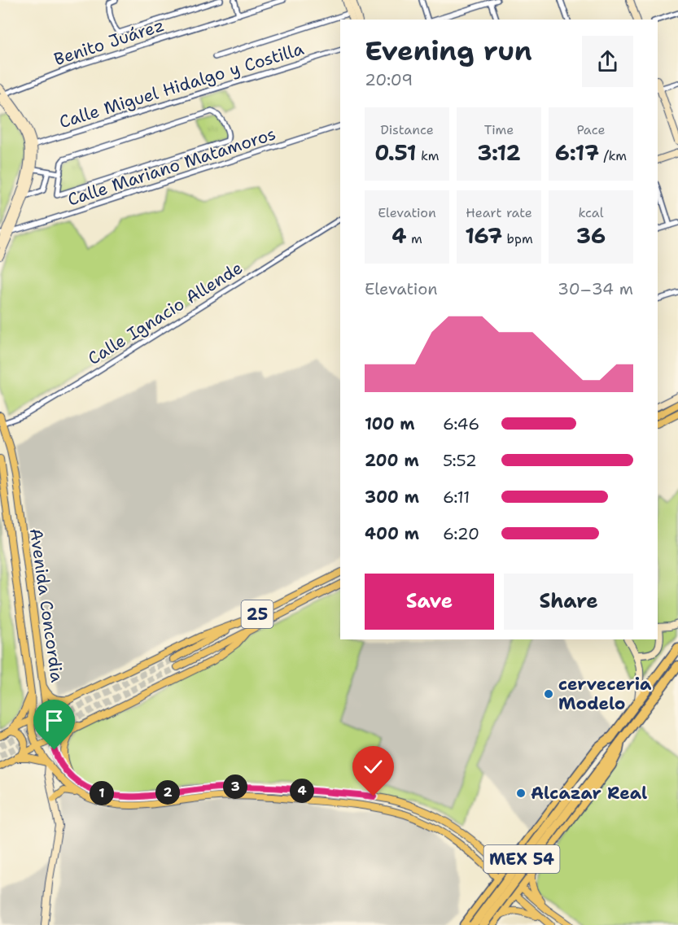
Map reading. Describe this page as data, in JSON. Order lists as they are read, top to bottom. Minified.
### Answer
{"streets":{"highway":["MEX 54"],"main road":["Avenida Concordia","25"],"street":["Benito Juárez","Calle Miguel Hidalgo y Costilla","Calle Mariano Matamoros","Calle Ignacio Allende"]},"crossings":[["Calle Ignacio Allende","Avenida Concordia"]],"places":["cerveceria Modelo","Alcazar Real"],"page":{"heading":["Evening run","20:09"],"stats":[["Distance","0.51 km"],["Time","3:12"],["Pace","6:17 /km"],["Elevation","4 m"],["Heart rate","167 bpm"],["kcal","36"]],"chart":["Elevation","30–34 m"],"list":[{"name":"100 m","note":"6:46"},{"name":"200 m","note":"5:52"},{"name":"300 m","note":"6:11"},{"name":"400 m","note":"6:20"}],"buttons":["Save","Share"],"pins":["3","4","2","1"]}}
